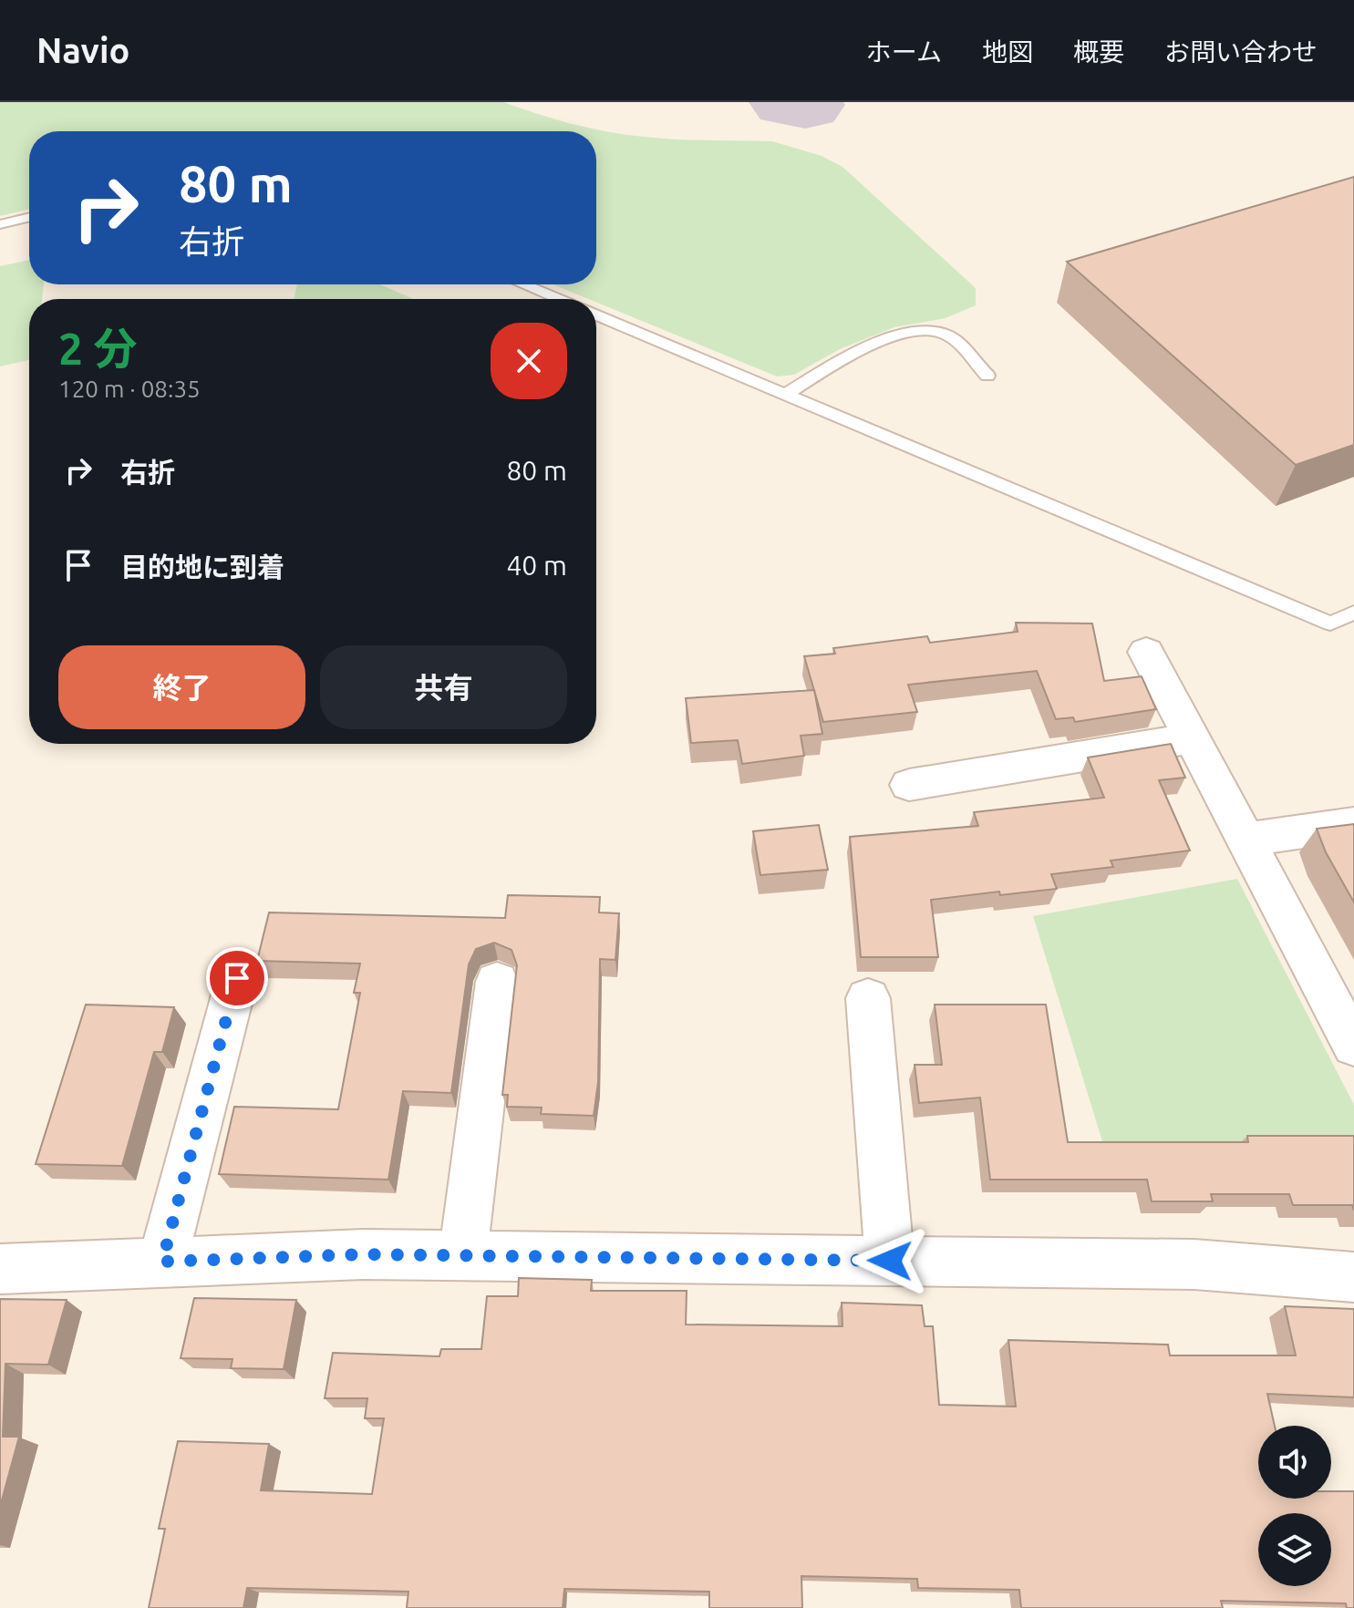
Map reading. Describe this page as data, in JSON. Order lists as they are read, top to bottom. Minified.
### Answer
{"page":{"header":"Navio","nav":["ホーム","地図","概要","お問い合わせ"],"turn":["80 m","右折"],"heading":["2 分","120 m · 08:35"],"list":[{"name":"右折","value":"80 m"},{"name":"目的地に到着","value":"40 m"}],"buttons":["終了","共有"]}}
